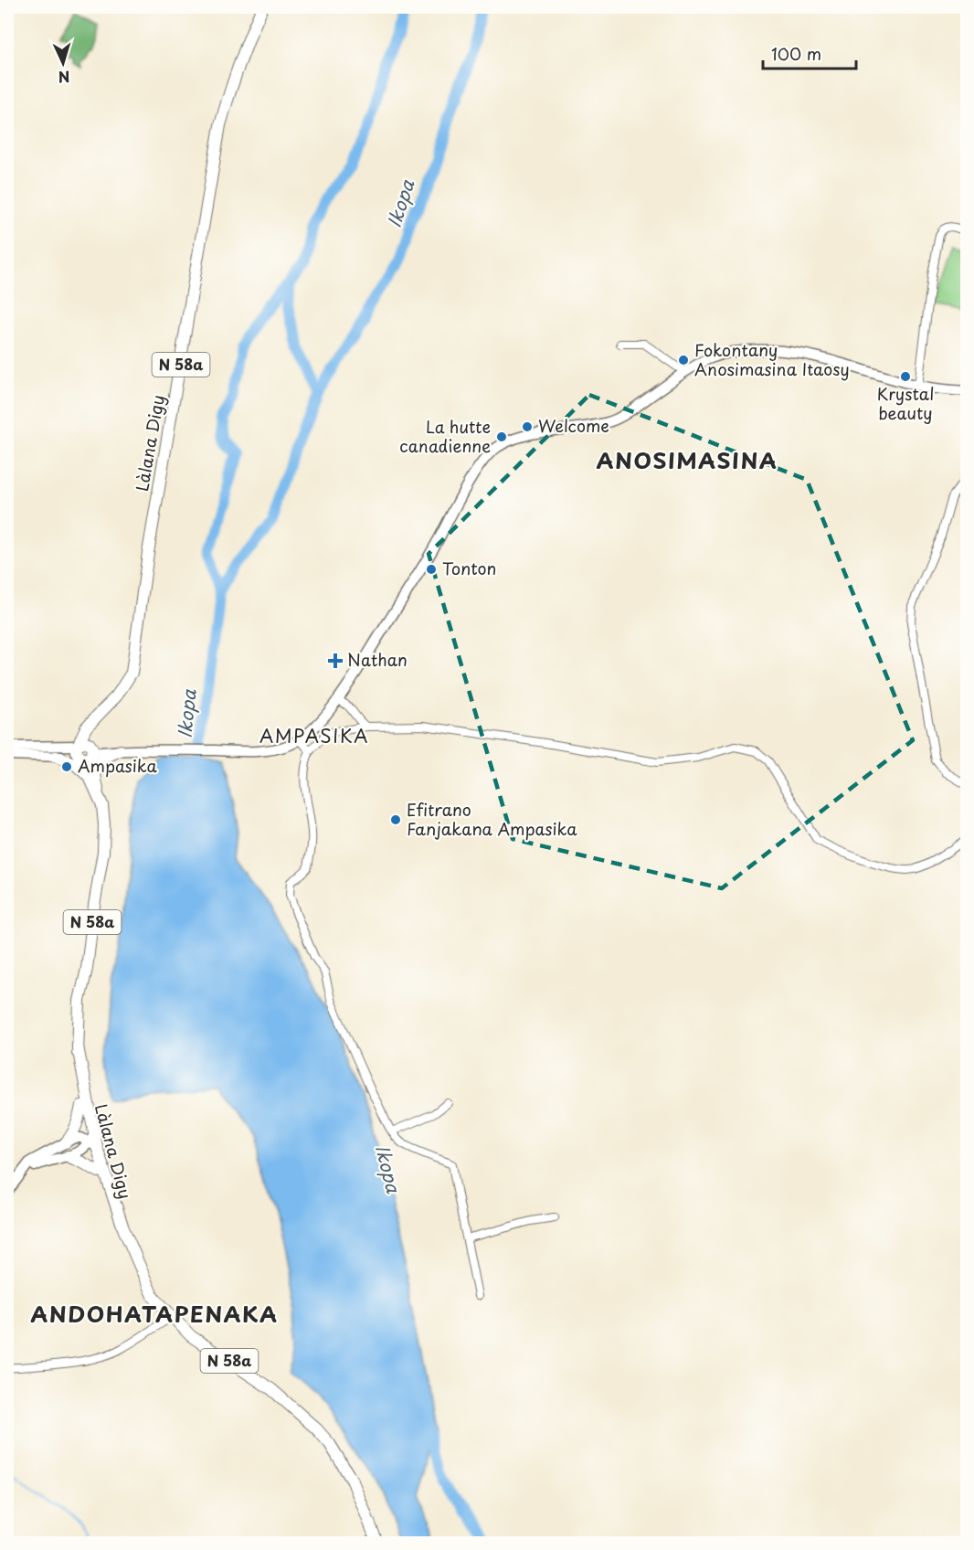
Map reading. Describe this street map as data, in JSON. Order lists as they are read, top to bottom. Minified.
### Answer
{"streets":{"main road":["N 58a","Làlana Digy"]},"crossings":[["N 58a","Làlana Digy"]],"districts":["ANOSIMASINA","AMPASIKA","ANDOHATAPENAKA"],"water":["Ikopa"],"places":{"other":["Fokontany Anosimasina Itaosy","Krystal beauty","Welcome","La hutte canadienne","Tonton","Ampasika","Efitrano Fanjakana Ampasika"],"health":["Nathan"]},"scale_bar":"100 m","north":"bottom"}
